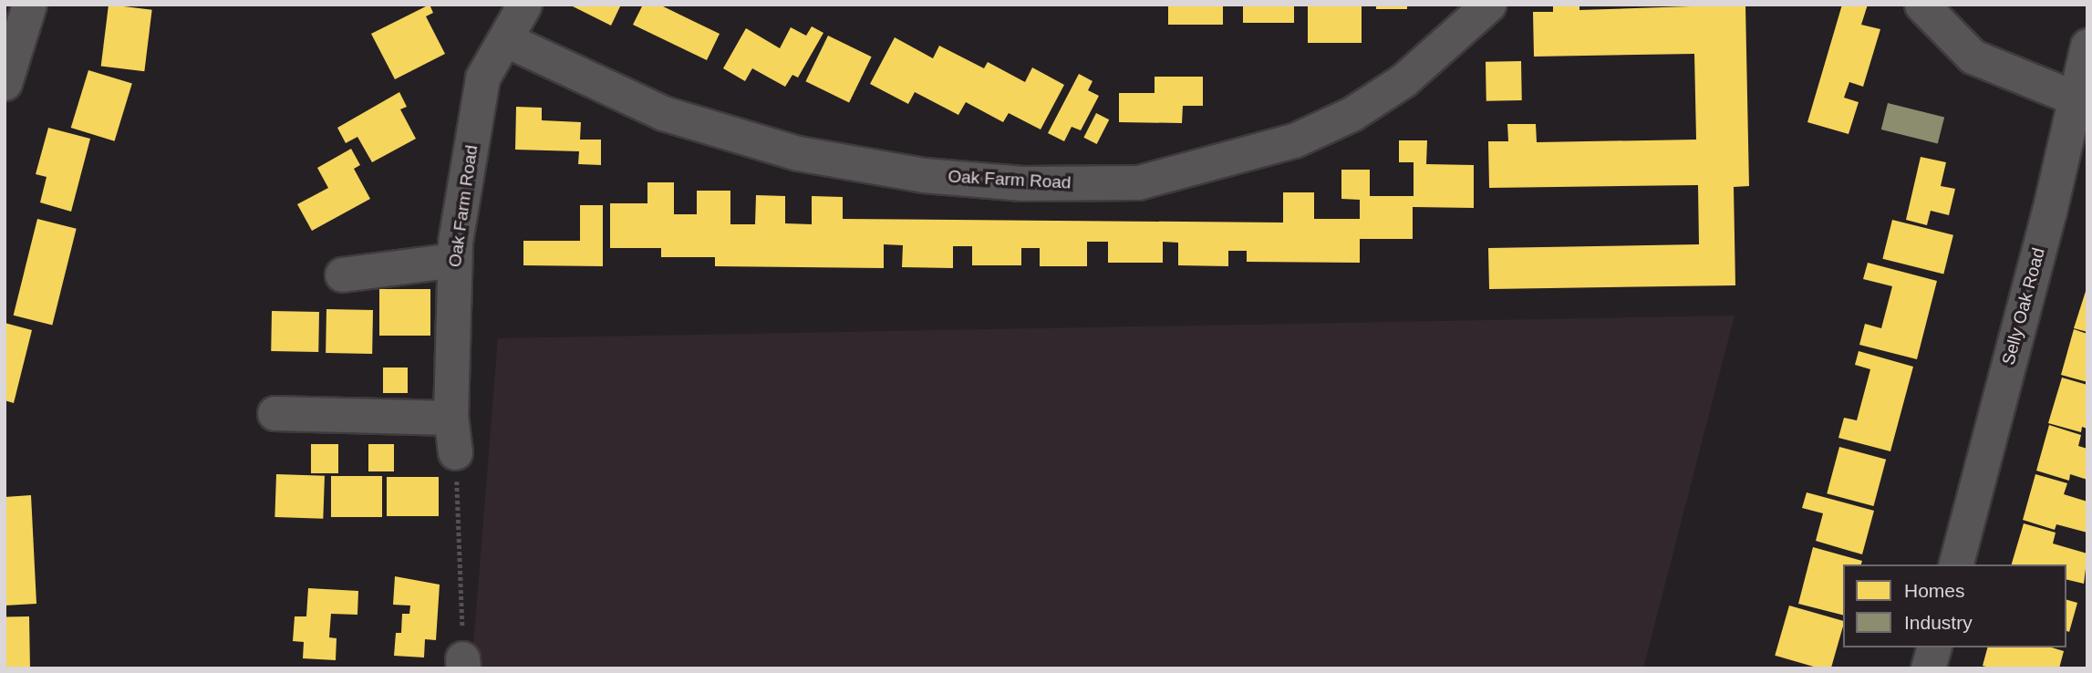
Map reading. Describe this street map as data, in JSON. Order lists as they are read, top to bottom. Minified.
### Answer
{"streets":{"street":["Oak Farm Road","Selly Oak Road"]},"legend":["Homes","Industry"]}
